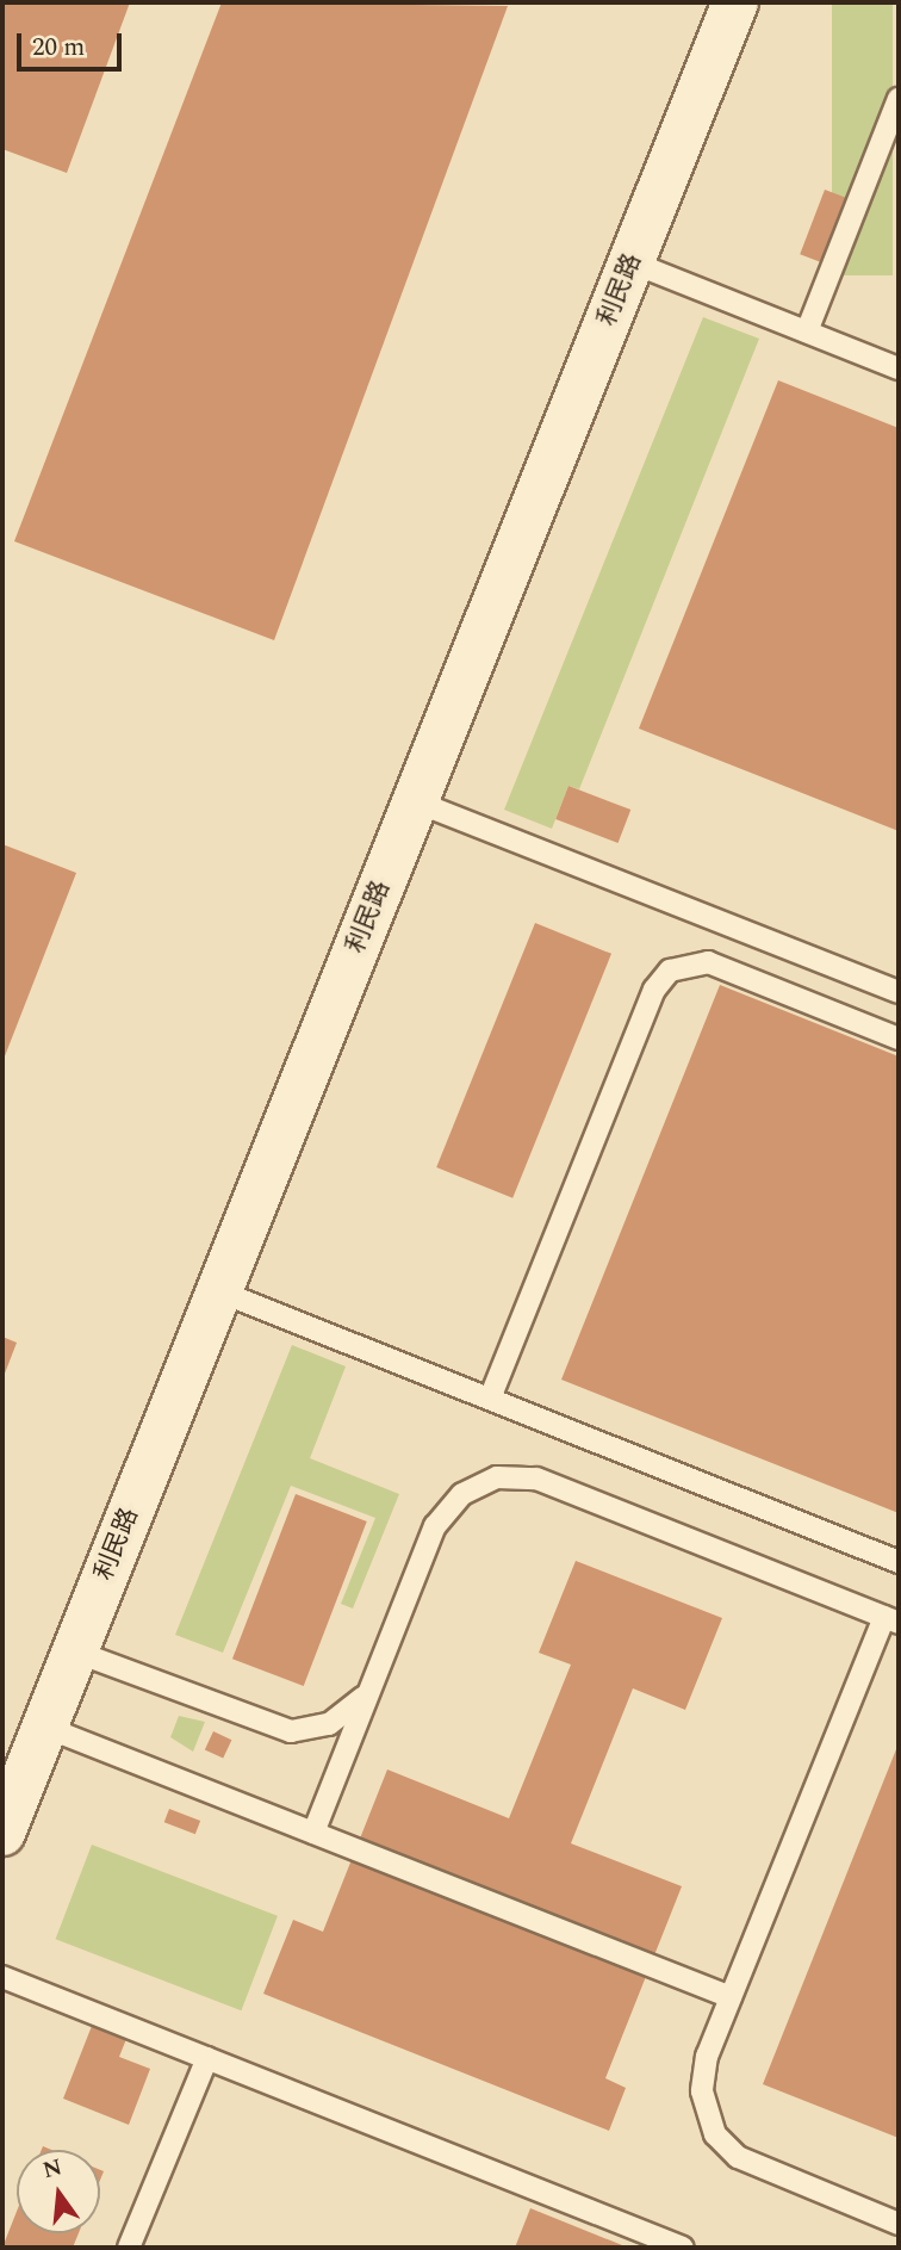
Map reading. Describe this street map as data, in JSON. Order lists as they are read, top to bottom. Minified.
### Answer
{"streets":{"main road":["利民路"]},"scale_bar":"20 m","north":"top"}
